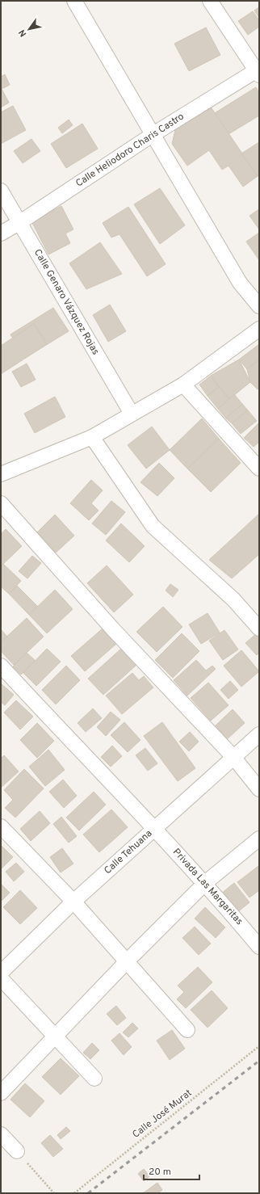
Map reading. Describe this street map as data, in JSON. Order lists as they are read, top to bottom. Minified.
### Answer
{"streets":{"street":["Calle Heliodoro Charis Castro","Calle Genaro Vázquez Rojas","Calle Tehuana","Privada Las Margaritas"],"path":["Calle José Murat"]},"crossings":[["Calle Heliodoro Charis Castro","Calle Genaro Vázquez Rojas"],["Calle Tehuana","Privada Las Margaritas"]],"scale_bar":"20 m","north":"bottom left"}
